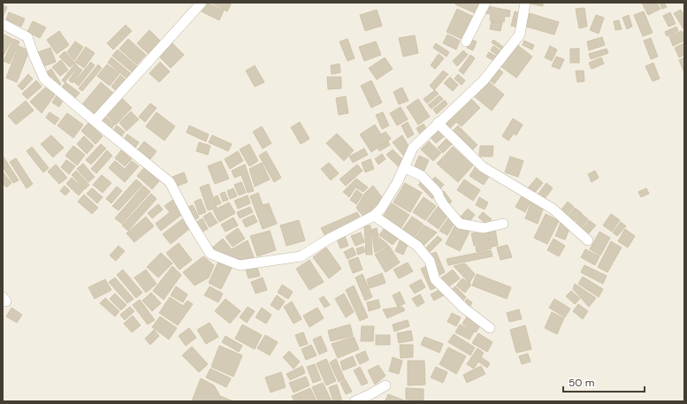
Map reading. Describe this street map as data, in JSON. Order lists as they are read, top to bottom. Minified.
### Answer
{"scale_bar":"50 m"}
